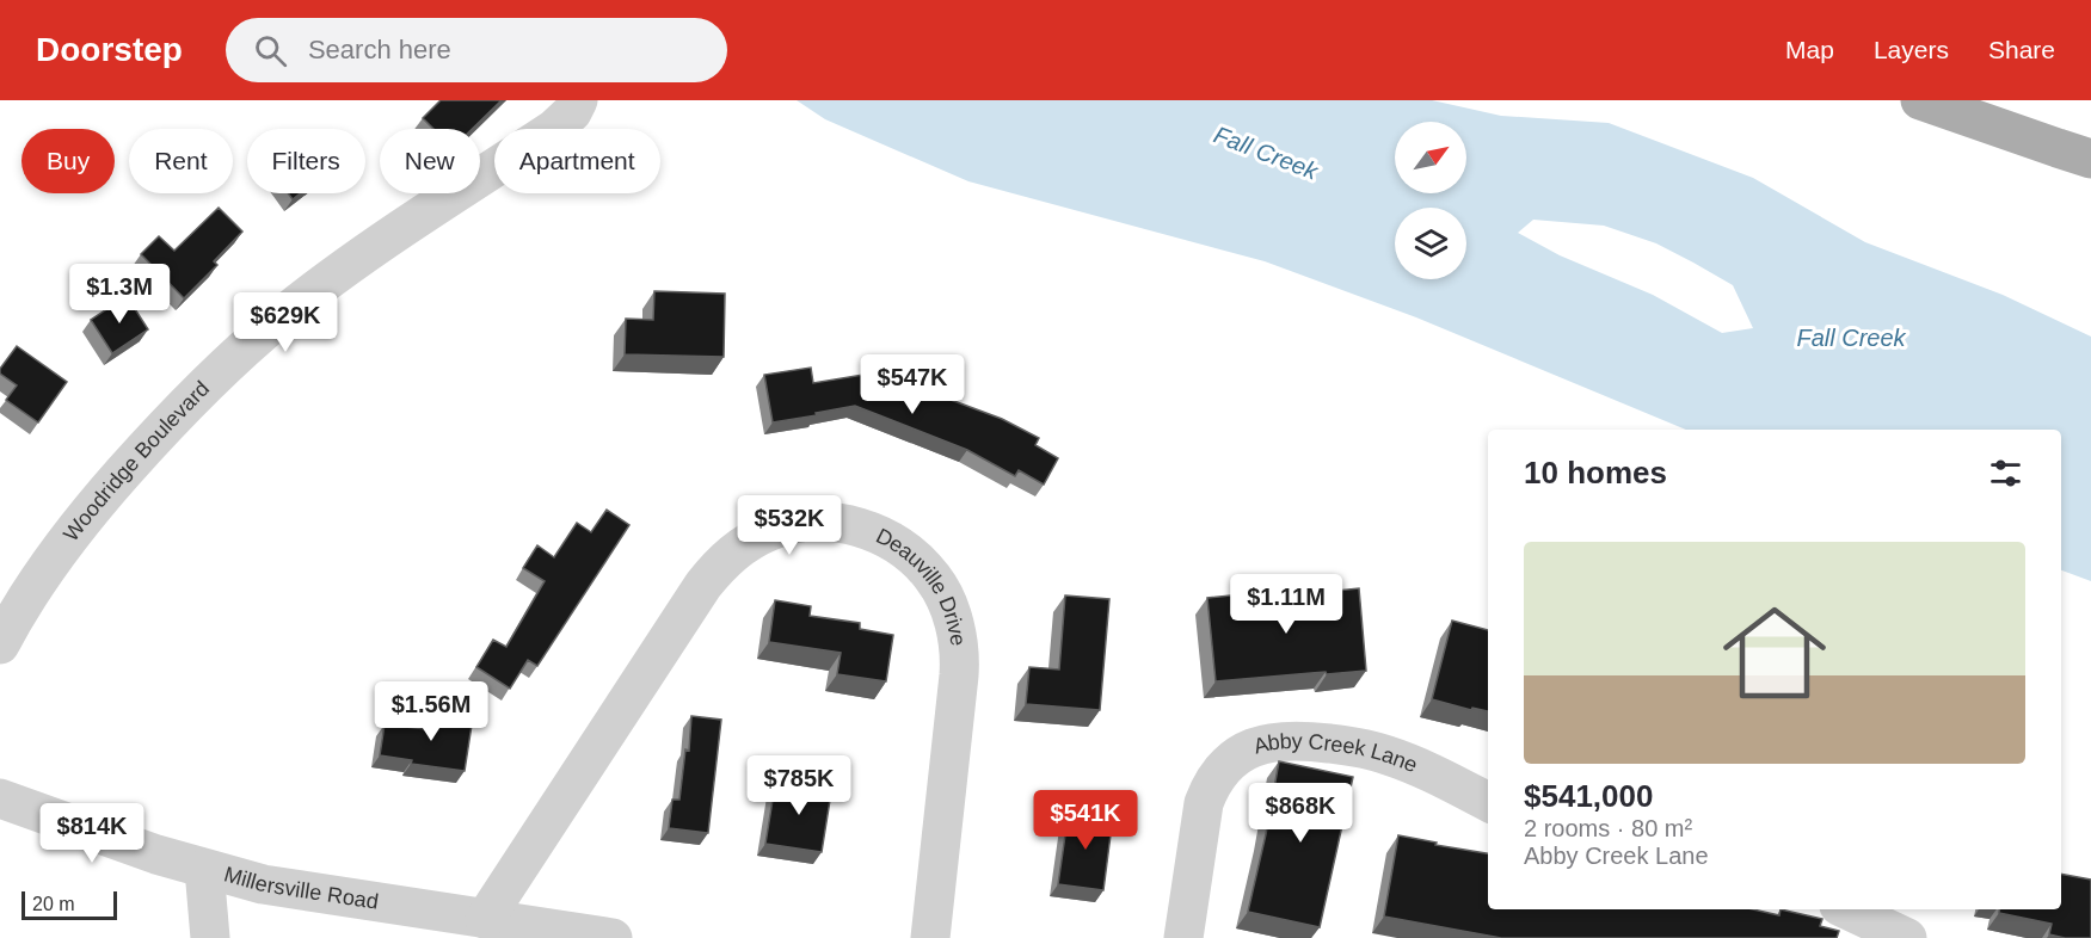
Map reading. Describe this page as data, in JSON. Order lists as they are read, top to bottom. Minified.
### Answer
{"streets":{"street":["Woodridge Boulevard","Deauville Drive","Abby Creek Lane","Millersville Road"]},"crossings":[["Deauville Drive","Millersville Road"]],"water":["Fall Creek"],"scale_bar":"20 m","north":"top right","page":{"header":"Doorstep","search":"Search here","nav":["Map","Layers","Share"],"chip":["Buy","Rent","Filters","New","Apartment"],"price":["$1.3M","$629K","$547K","$532K","$1.11M","$1.56M","$785K","$868K","$541K","$814K"],"heading":"10 homes","list":[{"name":"$541,000","note":"2 rooms · 80 m² · Abby Creek Lane"}],"scale":"20 m"}}
